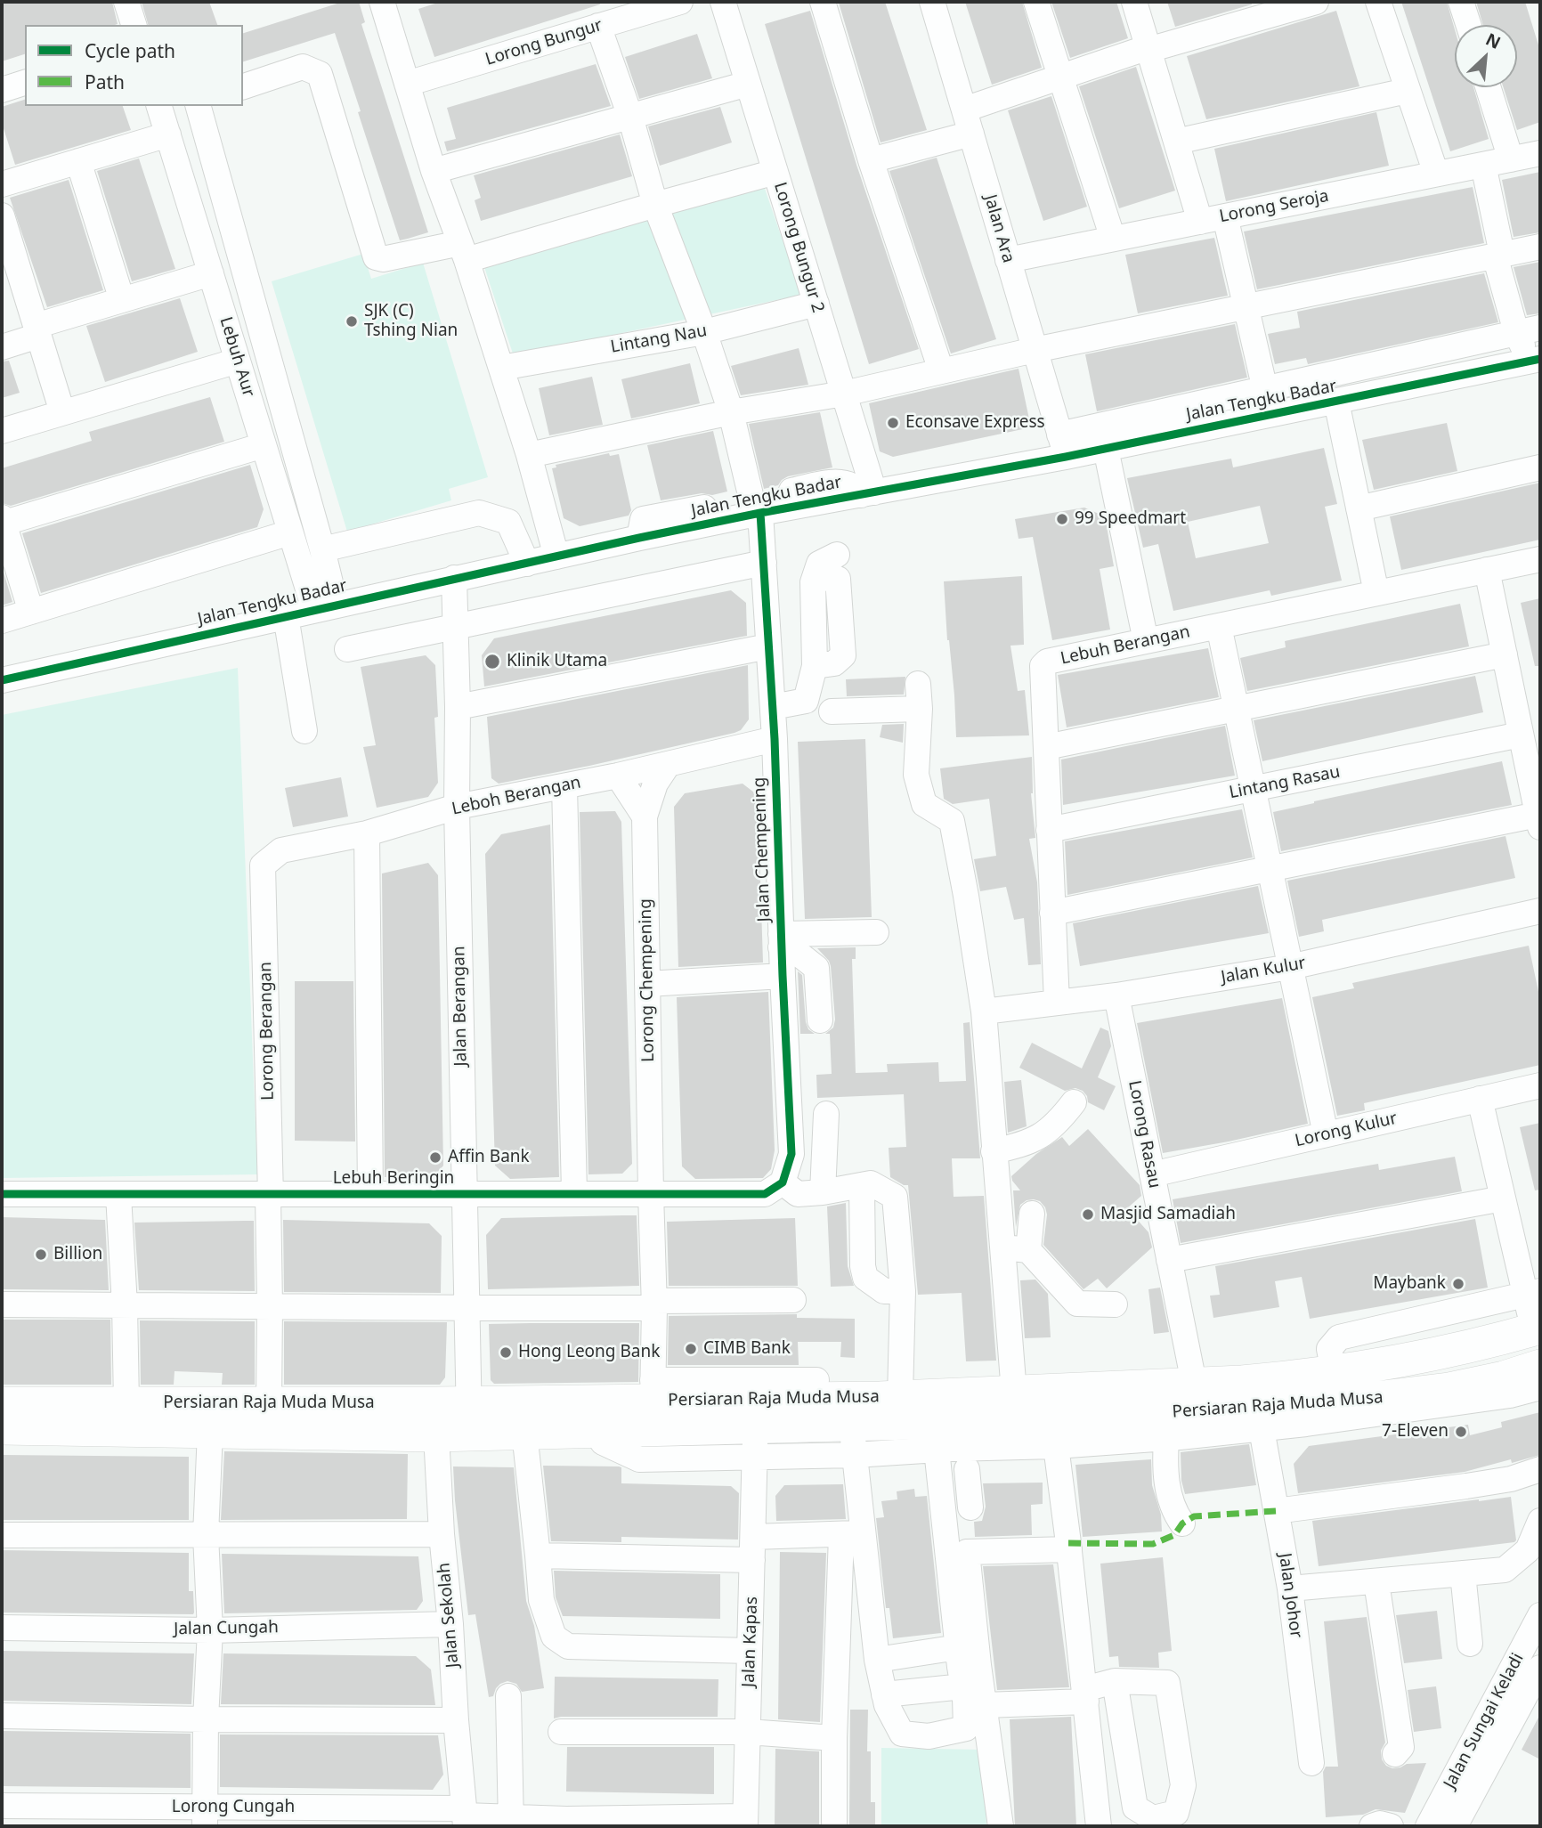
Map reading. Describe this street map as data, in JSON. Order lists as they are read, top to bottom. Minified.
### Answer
{"streets":{"main road":["Persiaran Raja Muda Musa"],"street":["Lorong Bungur","Lorong Seroja","Jalan Ara","Lorong Bungur 2","Lintang Nau","Lebuh Aur","Jalan Tengku Badar","Lebuh Berangan","Lintang Rasau","Leboh Berangan","Jalan Chempening","Jalan Kulur","Lorong Chempening","Jalan Berangan","Lorong Berangan","Lorong Kulur","Lorong Rasau","Lebuh Beringin","Jalan Johor","Jalan Sekolah","Jalan Cungah","Jalan Kapas","Jalan Sungai Keladi","Lorong Cungah"]},"crossings":[["Lorong Bungur","Jalan Chempening"],["Lorong Seroja","Jalan Ara"],["Jalan Ara","Jalan Tengku Badar"],["Lorong Bungur 2","Lintang Nau"],["Lorong Bungur 2","Jalan Tengku Badar"],["Lintang Nau","Jalan Chempening"],["Lebuh Aur","Jalan Tengku Badar"],["Jalan Tengku Badar","Jalan Chempening"],["Jalan Tengku Badar","Jalan Berangan"],["Lebuh Berangan","Lintang Rasau"],["Lebuh Berangan","Jalan Kulur"],["Leboh Berangan","Jalan Chempening"],["Leboh Berangan","Jalan Berangan"],["Leboh Berangan","Lorong Berangan"],["Jalan Chempening","Lebuh Beringin"],["Jalan Kulur","Lorong Rasau"],["Lorong Chempening","Lebuh Beringin"],["Lorong Chempening","Persiaran Raja Muda Musa"],["Jalan Berangan","Lebuh Beringin"],["Jalan Berangan","Persiaran Raja Muda Musa"],["Lorong Berangan","Lebuh Beringin"],["Lorong Berangan","Persiaran Raja Muda Musa"],["Lorong Kulur","Lorong Rasau"],["Lorong Rasau","Persiaran Raja Muda Musa"],["Persiaran Raja Muda Musa","Jalan Sekolah"],["Persiaran Raja Muda Musa","Jalan Kapas"],["Jalan Sekolah","Jalan Cungah"],["Jalan Sekolah","Lorong Cungah"],["Jalan Kapas","Lorong Cungah"]],"places":["SJK (C) Tshing Nian","Econsave Express","99 Speedmart","Klinik Utama","Affin Bank","Masjid Samadiah","Billion","Maybank","CIMB Bank","Hong Leong Bank","7-Eleven"],"legend":["Cycle path","Path"],"north":"top right"}
